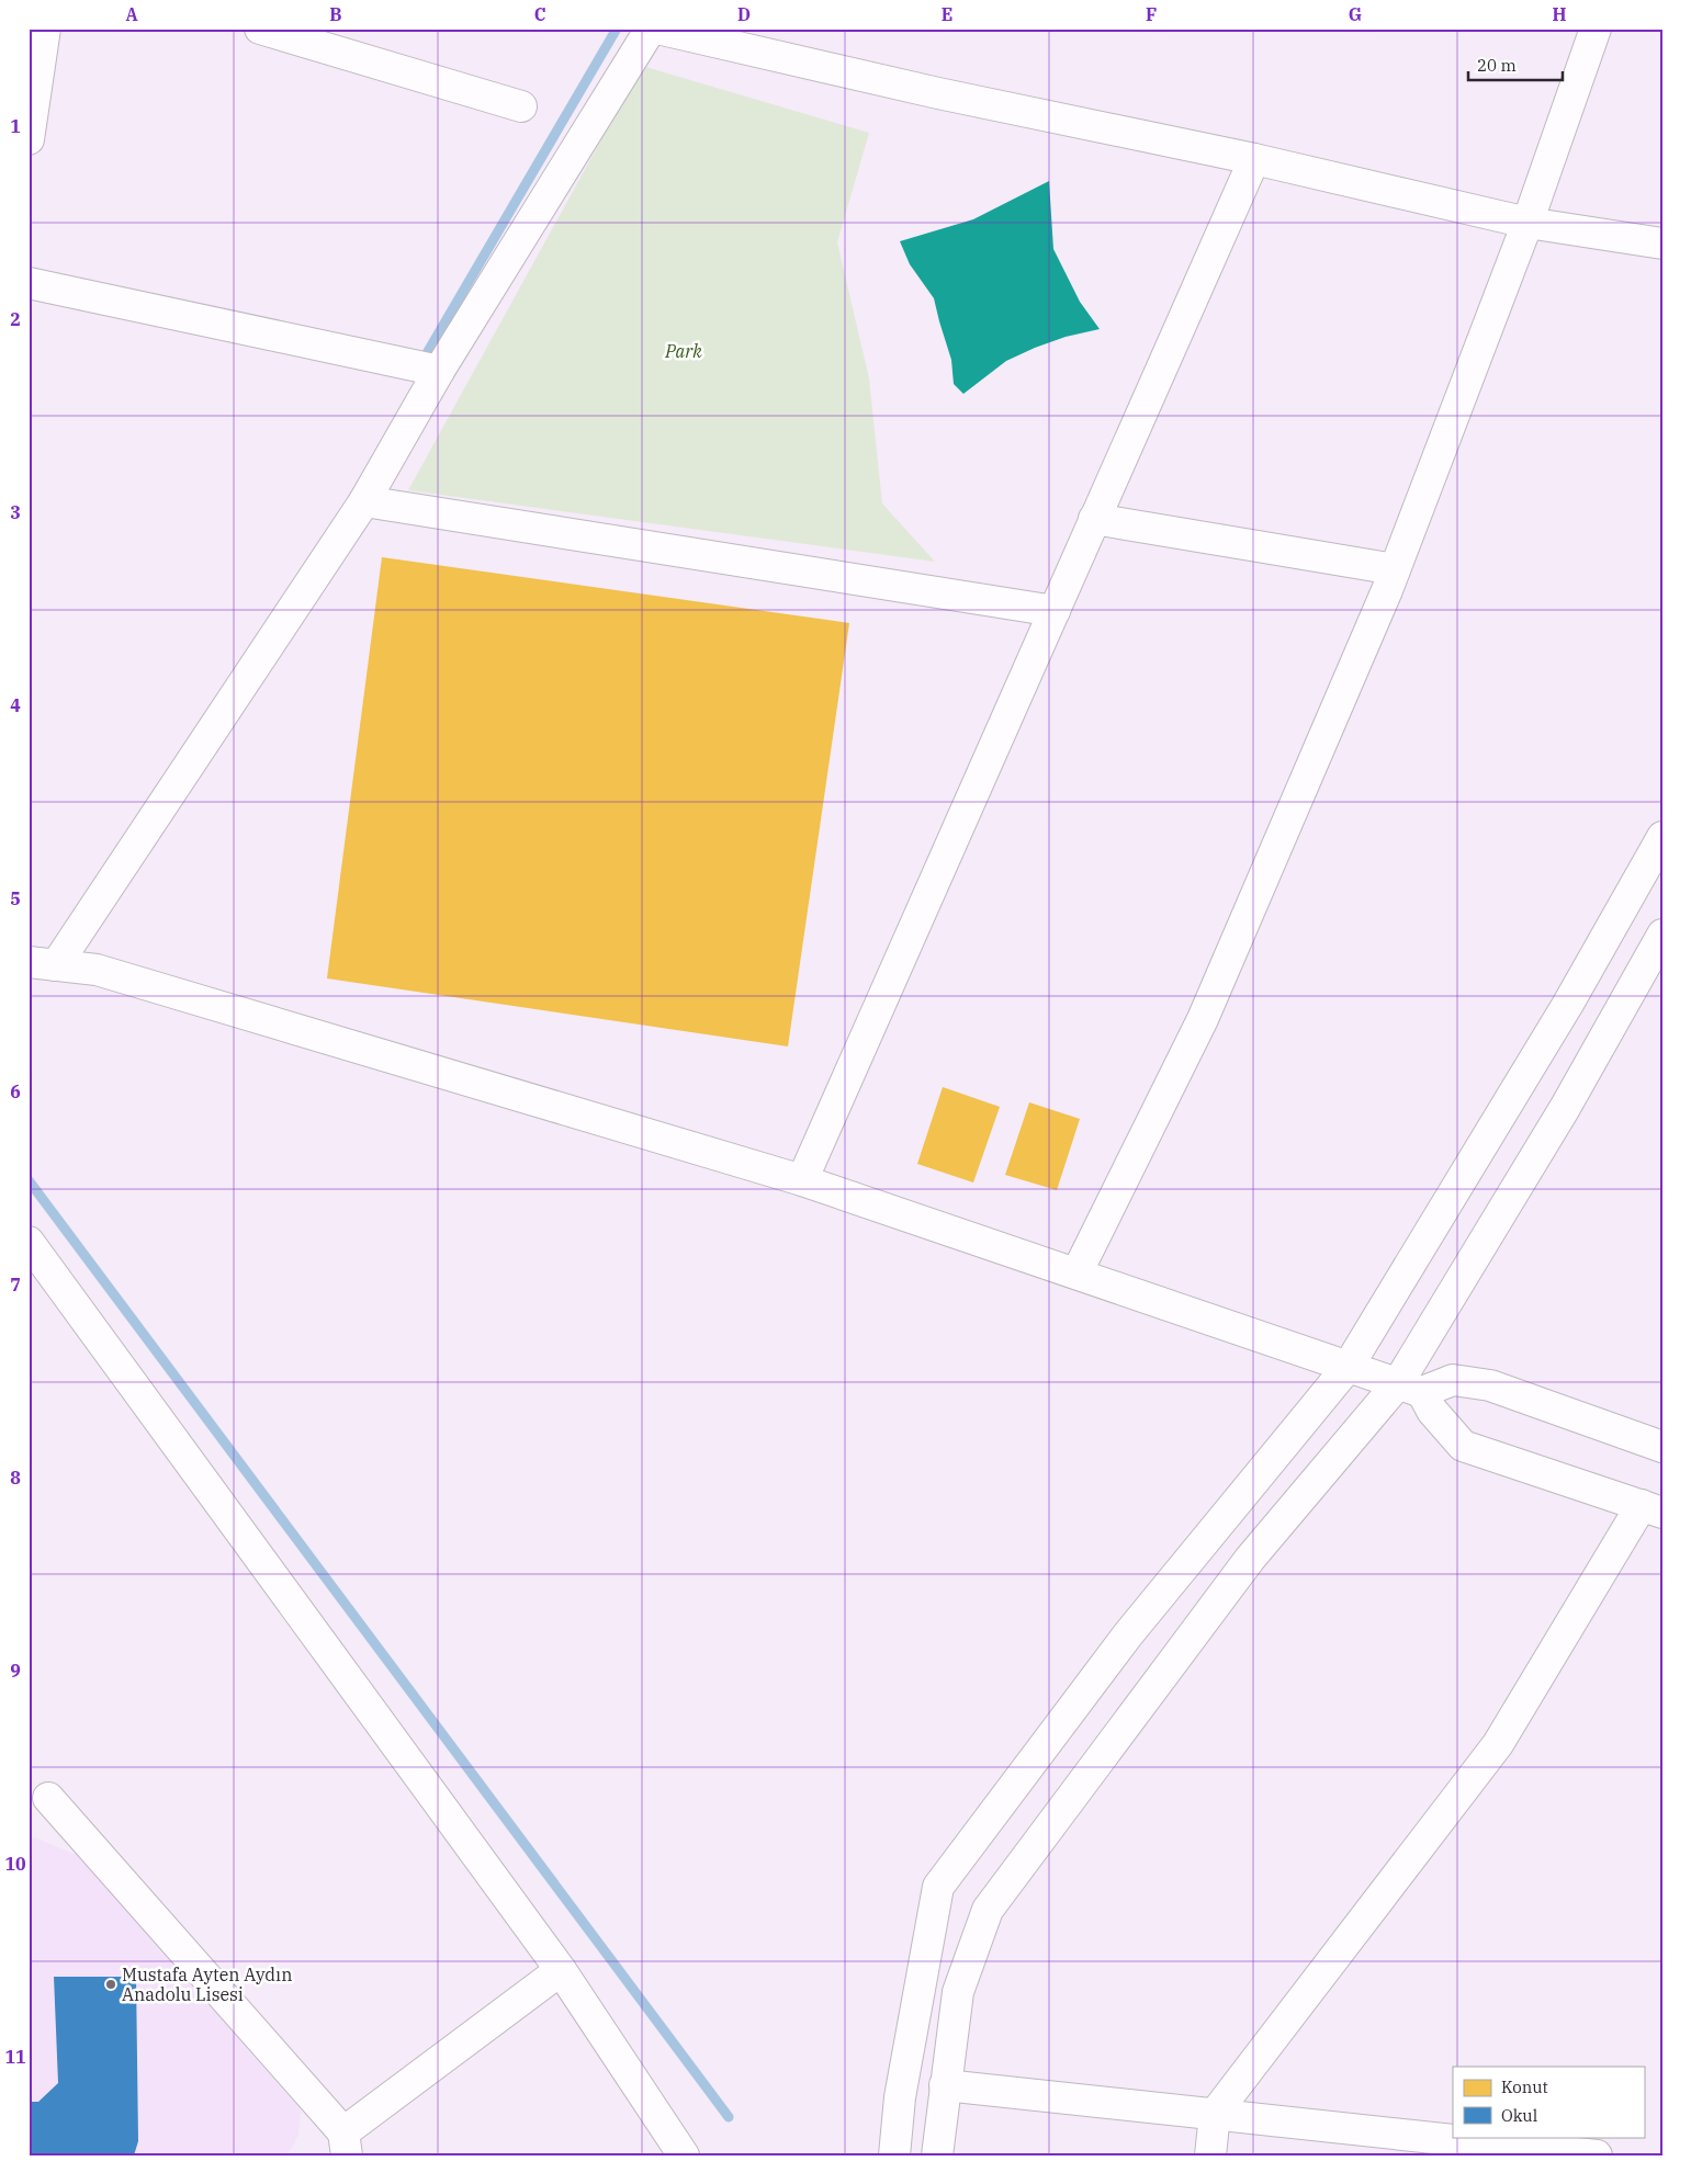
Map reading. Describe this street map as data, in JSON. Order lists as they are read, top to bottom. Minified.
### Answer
{"parks":["Park"],"places":["Mustafa Ayten Aydın Anadolu Lisesi"],"legend":["Konut","Okul"],"scale_bar":"20 m","grid":{"columns":["A","B","C","D","E","F","G","H"],"rows":["1","2","3","4","5","6","7","8","9","10","11"]}}
